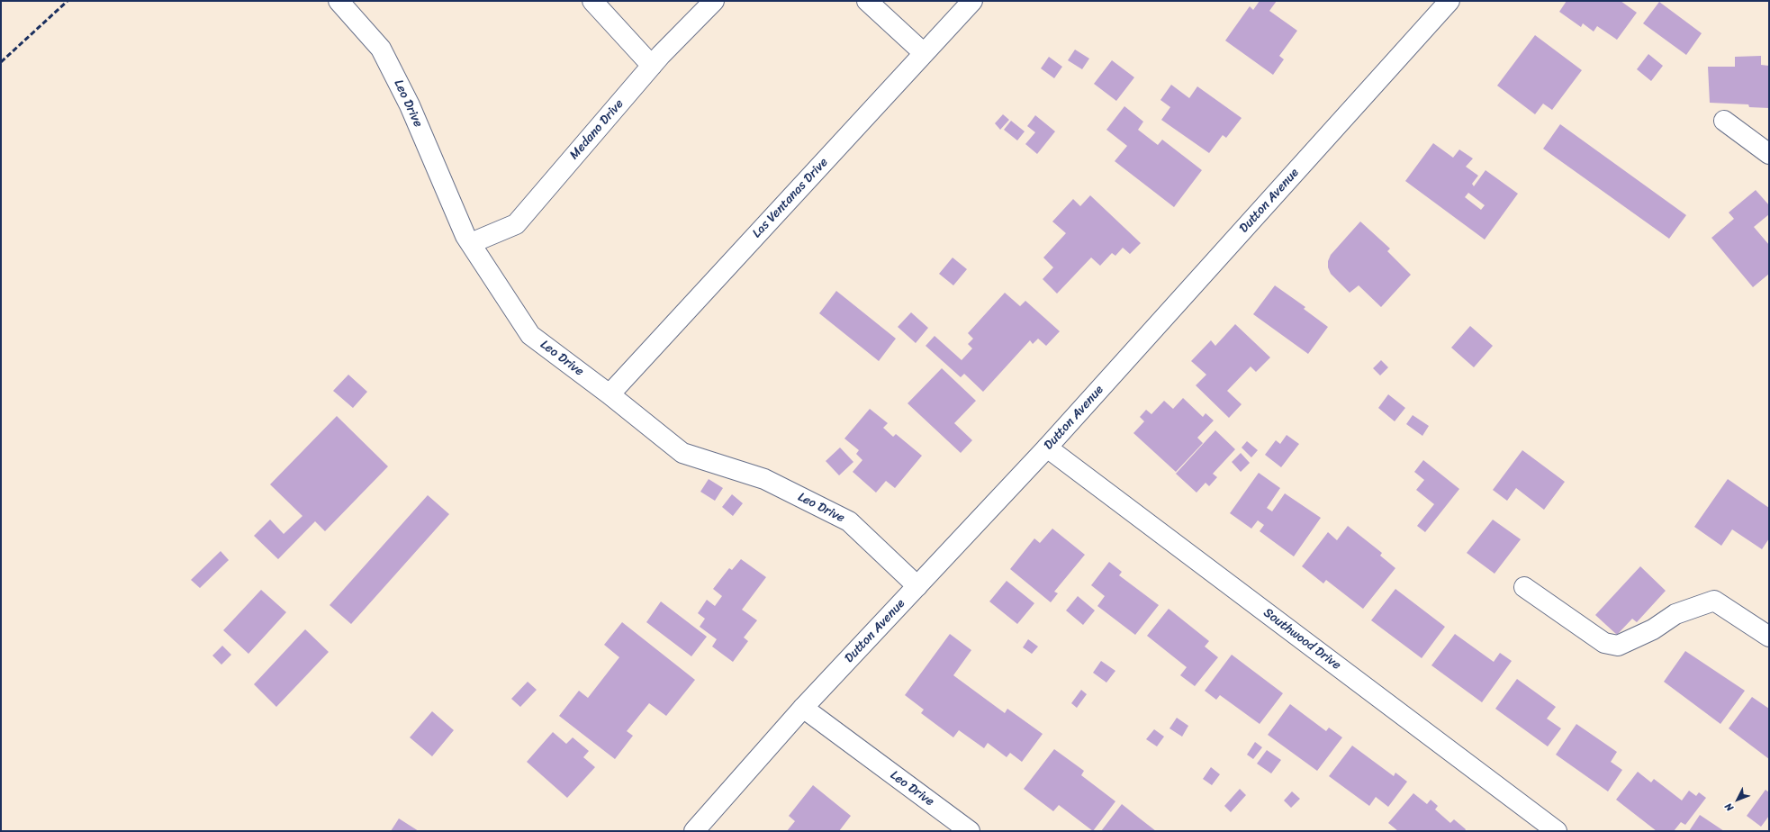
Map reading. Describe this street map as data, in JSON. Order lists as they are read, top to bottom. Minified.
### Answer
{"streets":{"street":["Leo Drive","Medano Drive","Las Ventanas Drive","Dutton Avenue","Southwood Drive"]},"crossings":[["Leo Drive","Medano Drive"],["Leo Drive","Las Ventanas Drive"],["Leo Drive","Dutton Avenue"],["Dutton Avenue","Southwood Drive"]],"north":"bottom left"}
